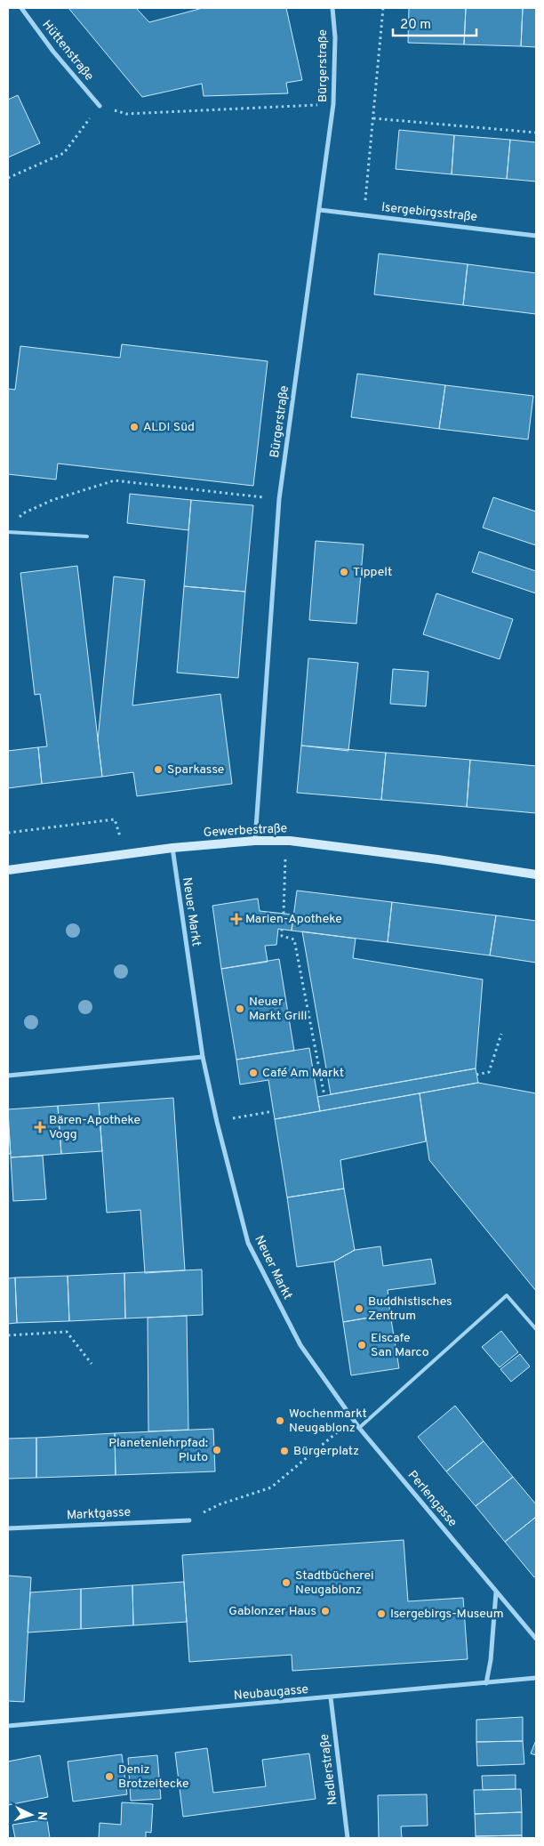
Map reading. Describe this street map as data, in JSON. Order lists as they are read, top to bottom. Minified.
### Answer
{"streets":{"street":["Hüttenstraße","Bürgerstraße","Isergebirgsstraße","Gewerbestraße","Neuer Markt","Perlengasse","Marktgasse","Neubaugasse","Nadlerstraße"]},"crossings":[["Bürgerstraße","Isergebirgsstraße"],["Bürgerstraße","Gewerbestraße"],["Gewerbestraße","Neuer Markt"],["Neuer Markt","Perlengasse"],["Neubaugasse","Nadlerstraße"]],"places":{"other":["ALDI Süd","Tippelt","Sparkasse","Neuer Markt Grill","Café Am Markt","Buddhistisches Zentrum","Eiscafe San Marco","Wochenmarkt Neugablonz","Planetenlehrpfad: Pluto","Bürgerplatz","Stadtbücherei Neugablonz","Gablonzer Haus","Isergebirgs-Museum","Deniz Brotzeitecke"],"health":["Marien-Apotheke","Bären-Apotheke Vogg"]},"scale_bar":"20 m","north":"right"}
